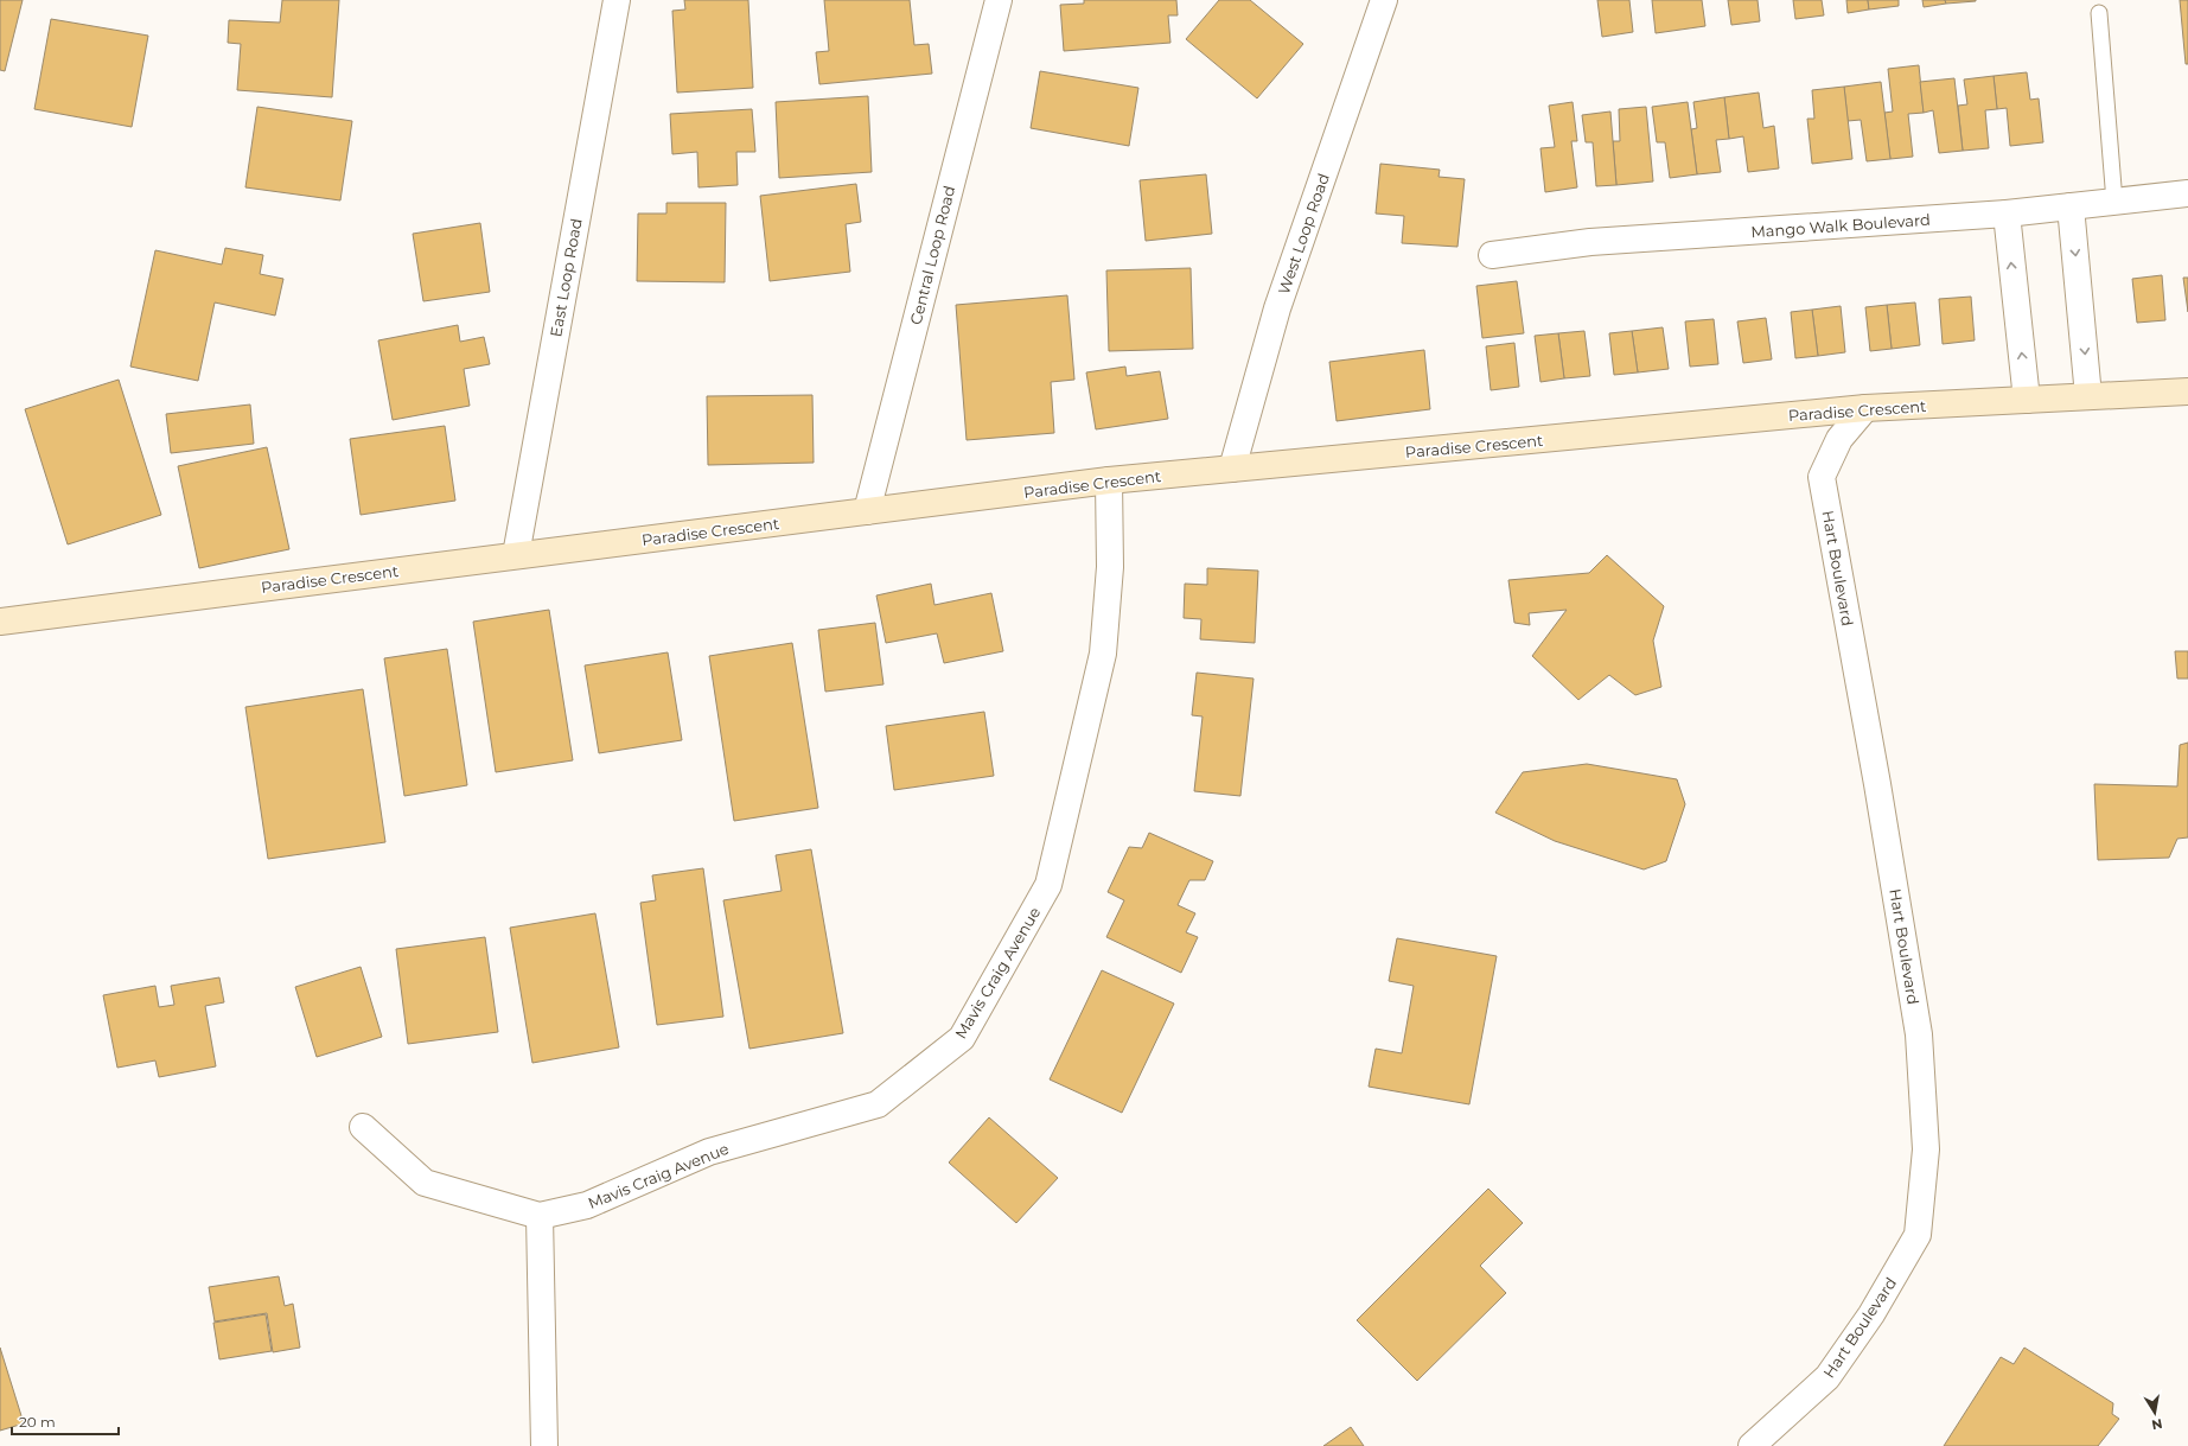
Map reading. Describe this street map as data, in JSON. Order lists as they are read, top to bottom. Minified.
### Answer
{"streets":{"street":["Mango Walk Boulevard","West Loop Road","Central Loop Road","East Loop Road","Paradise Crescent","Hart Boulevard","Mavis Craig Avenue"]},"crossings":[["West Loop Road","Paradise Crescent"],["Central Loop Road","Paradise Crescent"],["East Loop Road","Paradise Crescent"],["Paradise Crescent","Hart Boulevard"],["Paradise Crescent","Mavis Craig Avenue"]],"scale_bar":"20 m","north":"bottom"}
